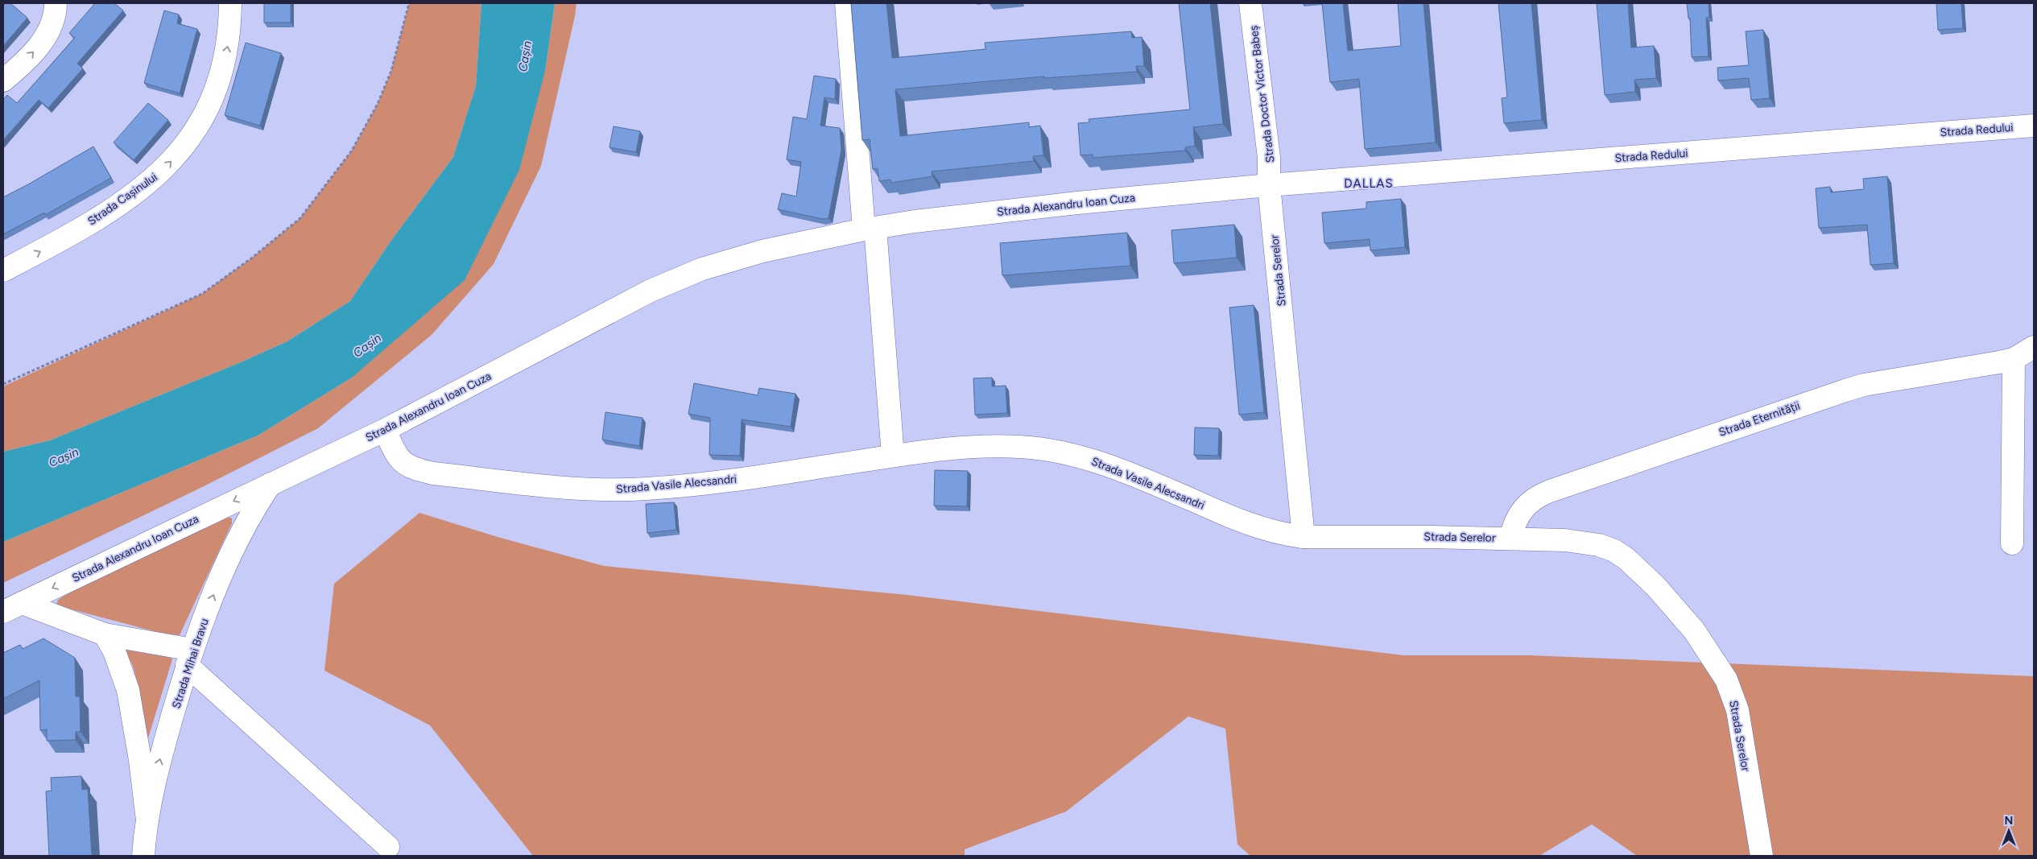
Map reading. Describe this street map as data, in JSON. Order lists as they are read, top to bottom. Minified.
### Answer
{"streets":{"street":["Strada Doctor Victor Babeș","Strada Redului","Strada Cașinului","Strada Alexandru Ioan Cuza","Strada Serelor","Strada Eternității","Strada Vasile Alecsandri","Strada Mihai Bravu"]},"crossings":[["Strada Doctor Victor Babeș","Strada Redului"],["Strada Doctor Victor Babeș","Strada Alexandru Ioan Cuza"],["Strada Doctor Victor Babeș","Strada Serelor"],["Strada Redului","Strada Alexandru Ioan Cuza"],["Strada Redului","Strada Serelor"],["Strada Alexandru Ioan Cuza","Strada Serelor"],["Strada Alexandru Ioan Cuza","Strada Vasile Alecsandri"],["Strada Alexandru Ioan Cuza","Strada Mihai Bravu"],["Strada Serelor","Strada Eternității"],["Strada Serelor","Strada Vasile Alecsandri"]],"one_way":["Strada Cașinului","Strada Mihai Bravu"],"districts":["DALLAS"],"water":["Cașin"],"north":"top"}
